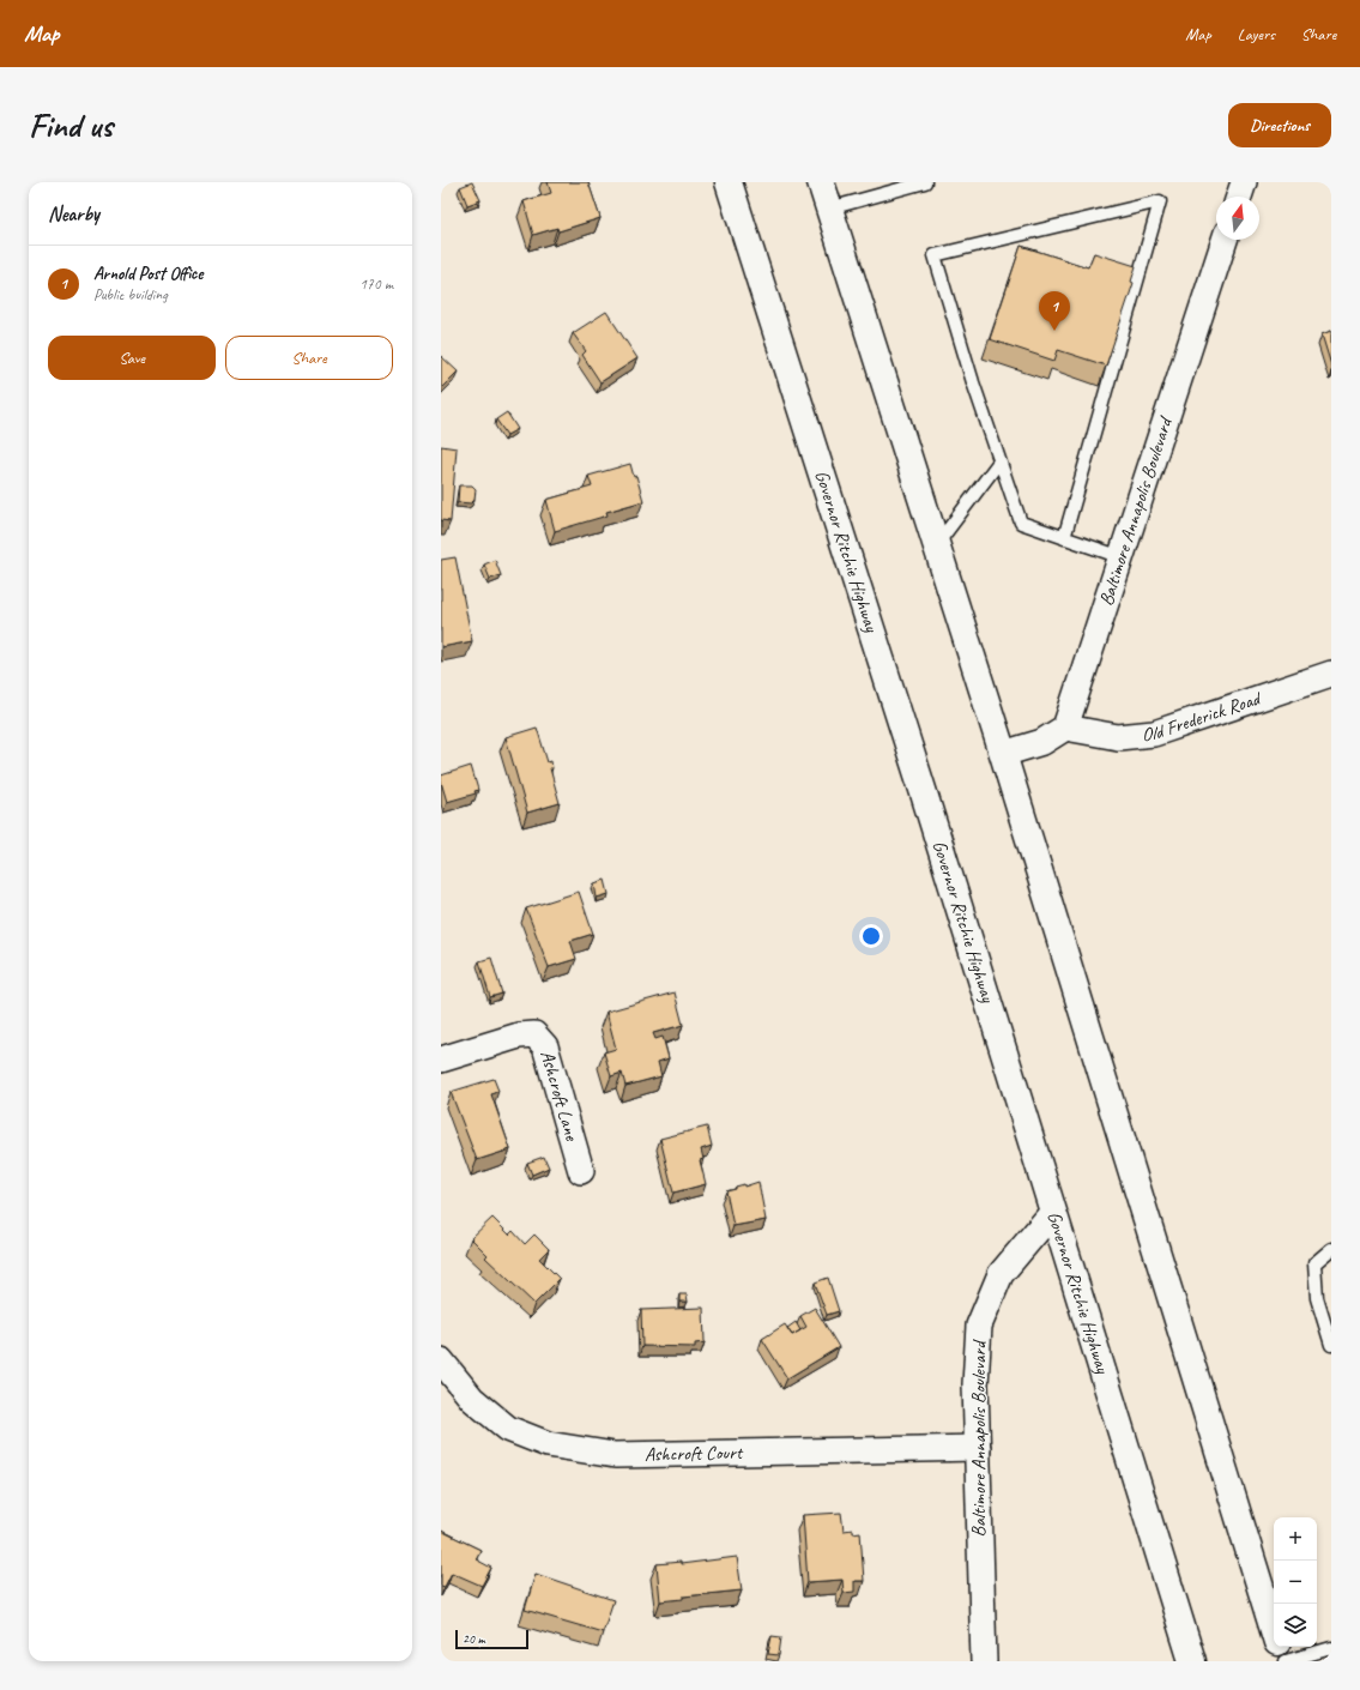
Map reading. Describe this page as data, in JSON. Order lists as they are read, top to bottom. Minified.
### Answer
{"streets":{"highway":["Governor Ritchie Highway"],"street":["Baltimore Annapolis Boulevard","Old Frederick Road","Ashcroft Lane","Ashcroft Court"]},"crossings":[["Baltimore Annapolis Boulevard","Governor Ritchie Highway"],["Baltimore Annapolis Boulevard","Old Frederick Road"],["Baltimore Annapolis Boulevard","Ashcroft Court"]],"scale_bar":"20 m","north":"top","page":{"header":"Map","nav":["Map","Layers","Share"],"buttons":["Directions",["Save","Share"]],"title":"Find us","heading":"Nearby","list":[{"mark":"1","name":"Arnold Post Office","note":"Public building","value":"170 m"}],"pins":"1","map_buttons":["+","−"],"scale":"20 m"}}
